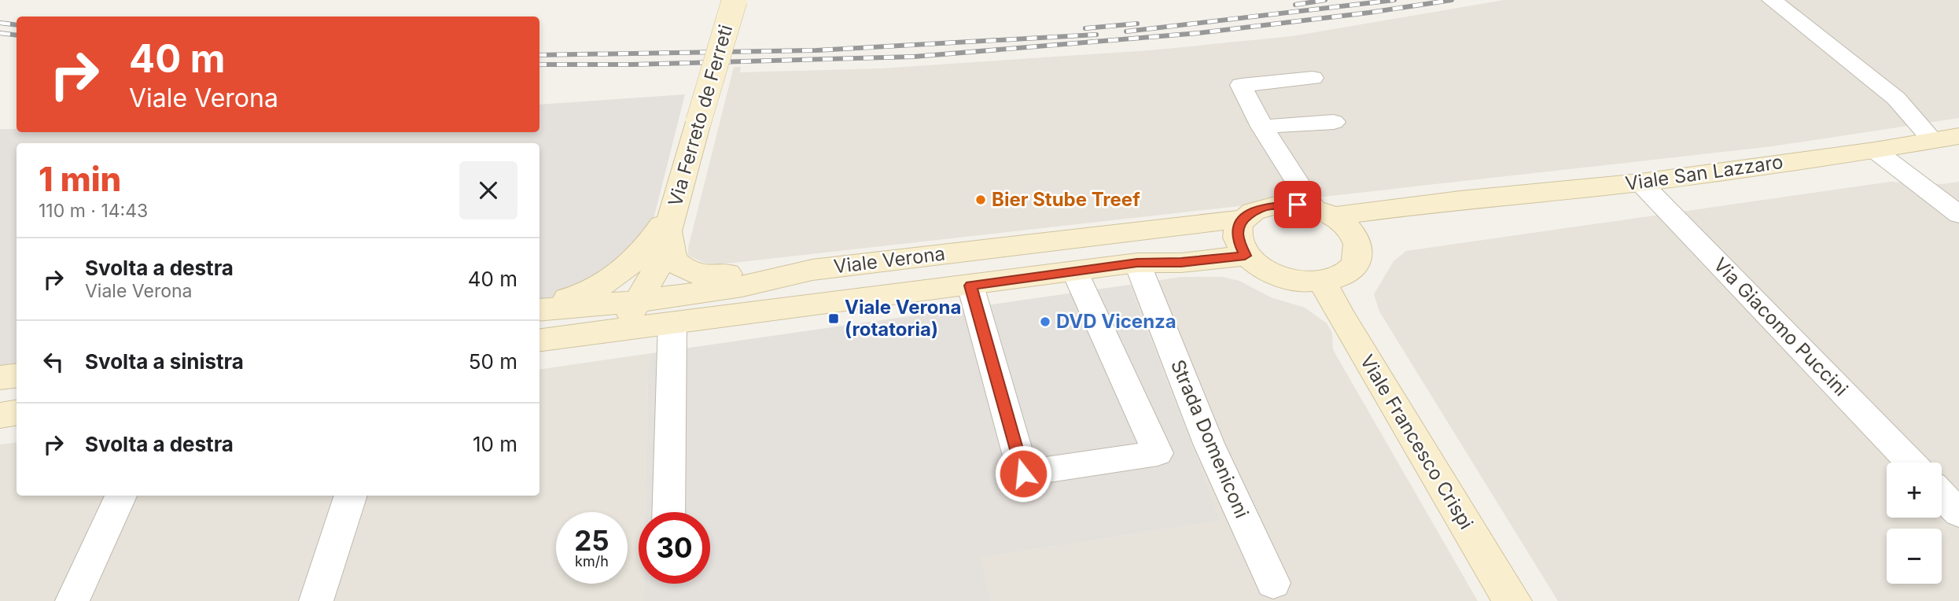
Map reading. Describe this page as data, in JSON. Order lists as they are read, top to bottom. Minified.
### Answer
{"streets":{"main road":["Via Ferreto de Ferreti","Viale San Lazzaro","Viale Verona","Viale Francesco Crispi"],"street":["Via Giacomo Puccini","Strada Domeniconi"]},"crossings":[["Via Ferreto de Ferreti","Viale Verona"],["Viale San Lazzaro","Viale Verona"],["Viale San Lazzaro","Via Giacomo Puccini"],["Viale San Lazzaro","Viale Francesco Crispi"],["Viale Verona","Strada Domeniconi"],["Viale Verona","Viale Francesco Crispi"]],"places":{"other":["Bier Stube Treef","DVD Vicenza"],"transit":["Viale Verona (rotatoria)"]},"page":{"turn":["40 m","Viale Verona"],"heading":["1 min","110 m · 14:43"],"list":[{"name":"Svolta a destra","note":"Viale Verona","value":"40 m"},{"name":"Svolta a sinistra","value":"50 m"},{"name":"Svolta a destra","value":"10 m"}],"map_buttons":["+","−"],"speed":"25 km/h","limit":"30"}}
